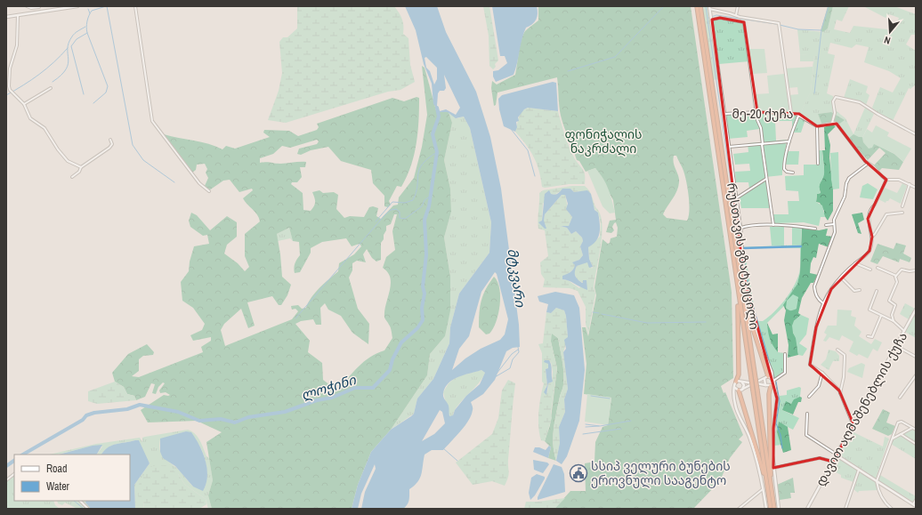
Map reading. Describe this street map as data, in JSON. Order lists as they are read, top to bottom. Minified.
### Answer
{"streets":{"highway":["რუსთავის გზატკეცილი"],"street":["მე-20 ქუჩა","დავით აღმაშენებლის ქუჩა"]},"water":["მტკვარი","ლოჭინი"],"parks":["ფონიჭალის ნაკრძალი"],"places":{"public building":["სსიპ ველური ბუნების ეროვნული სააგენტო"]},"legend":["Road","Water"],"north":"bottom"}
